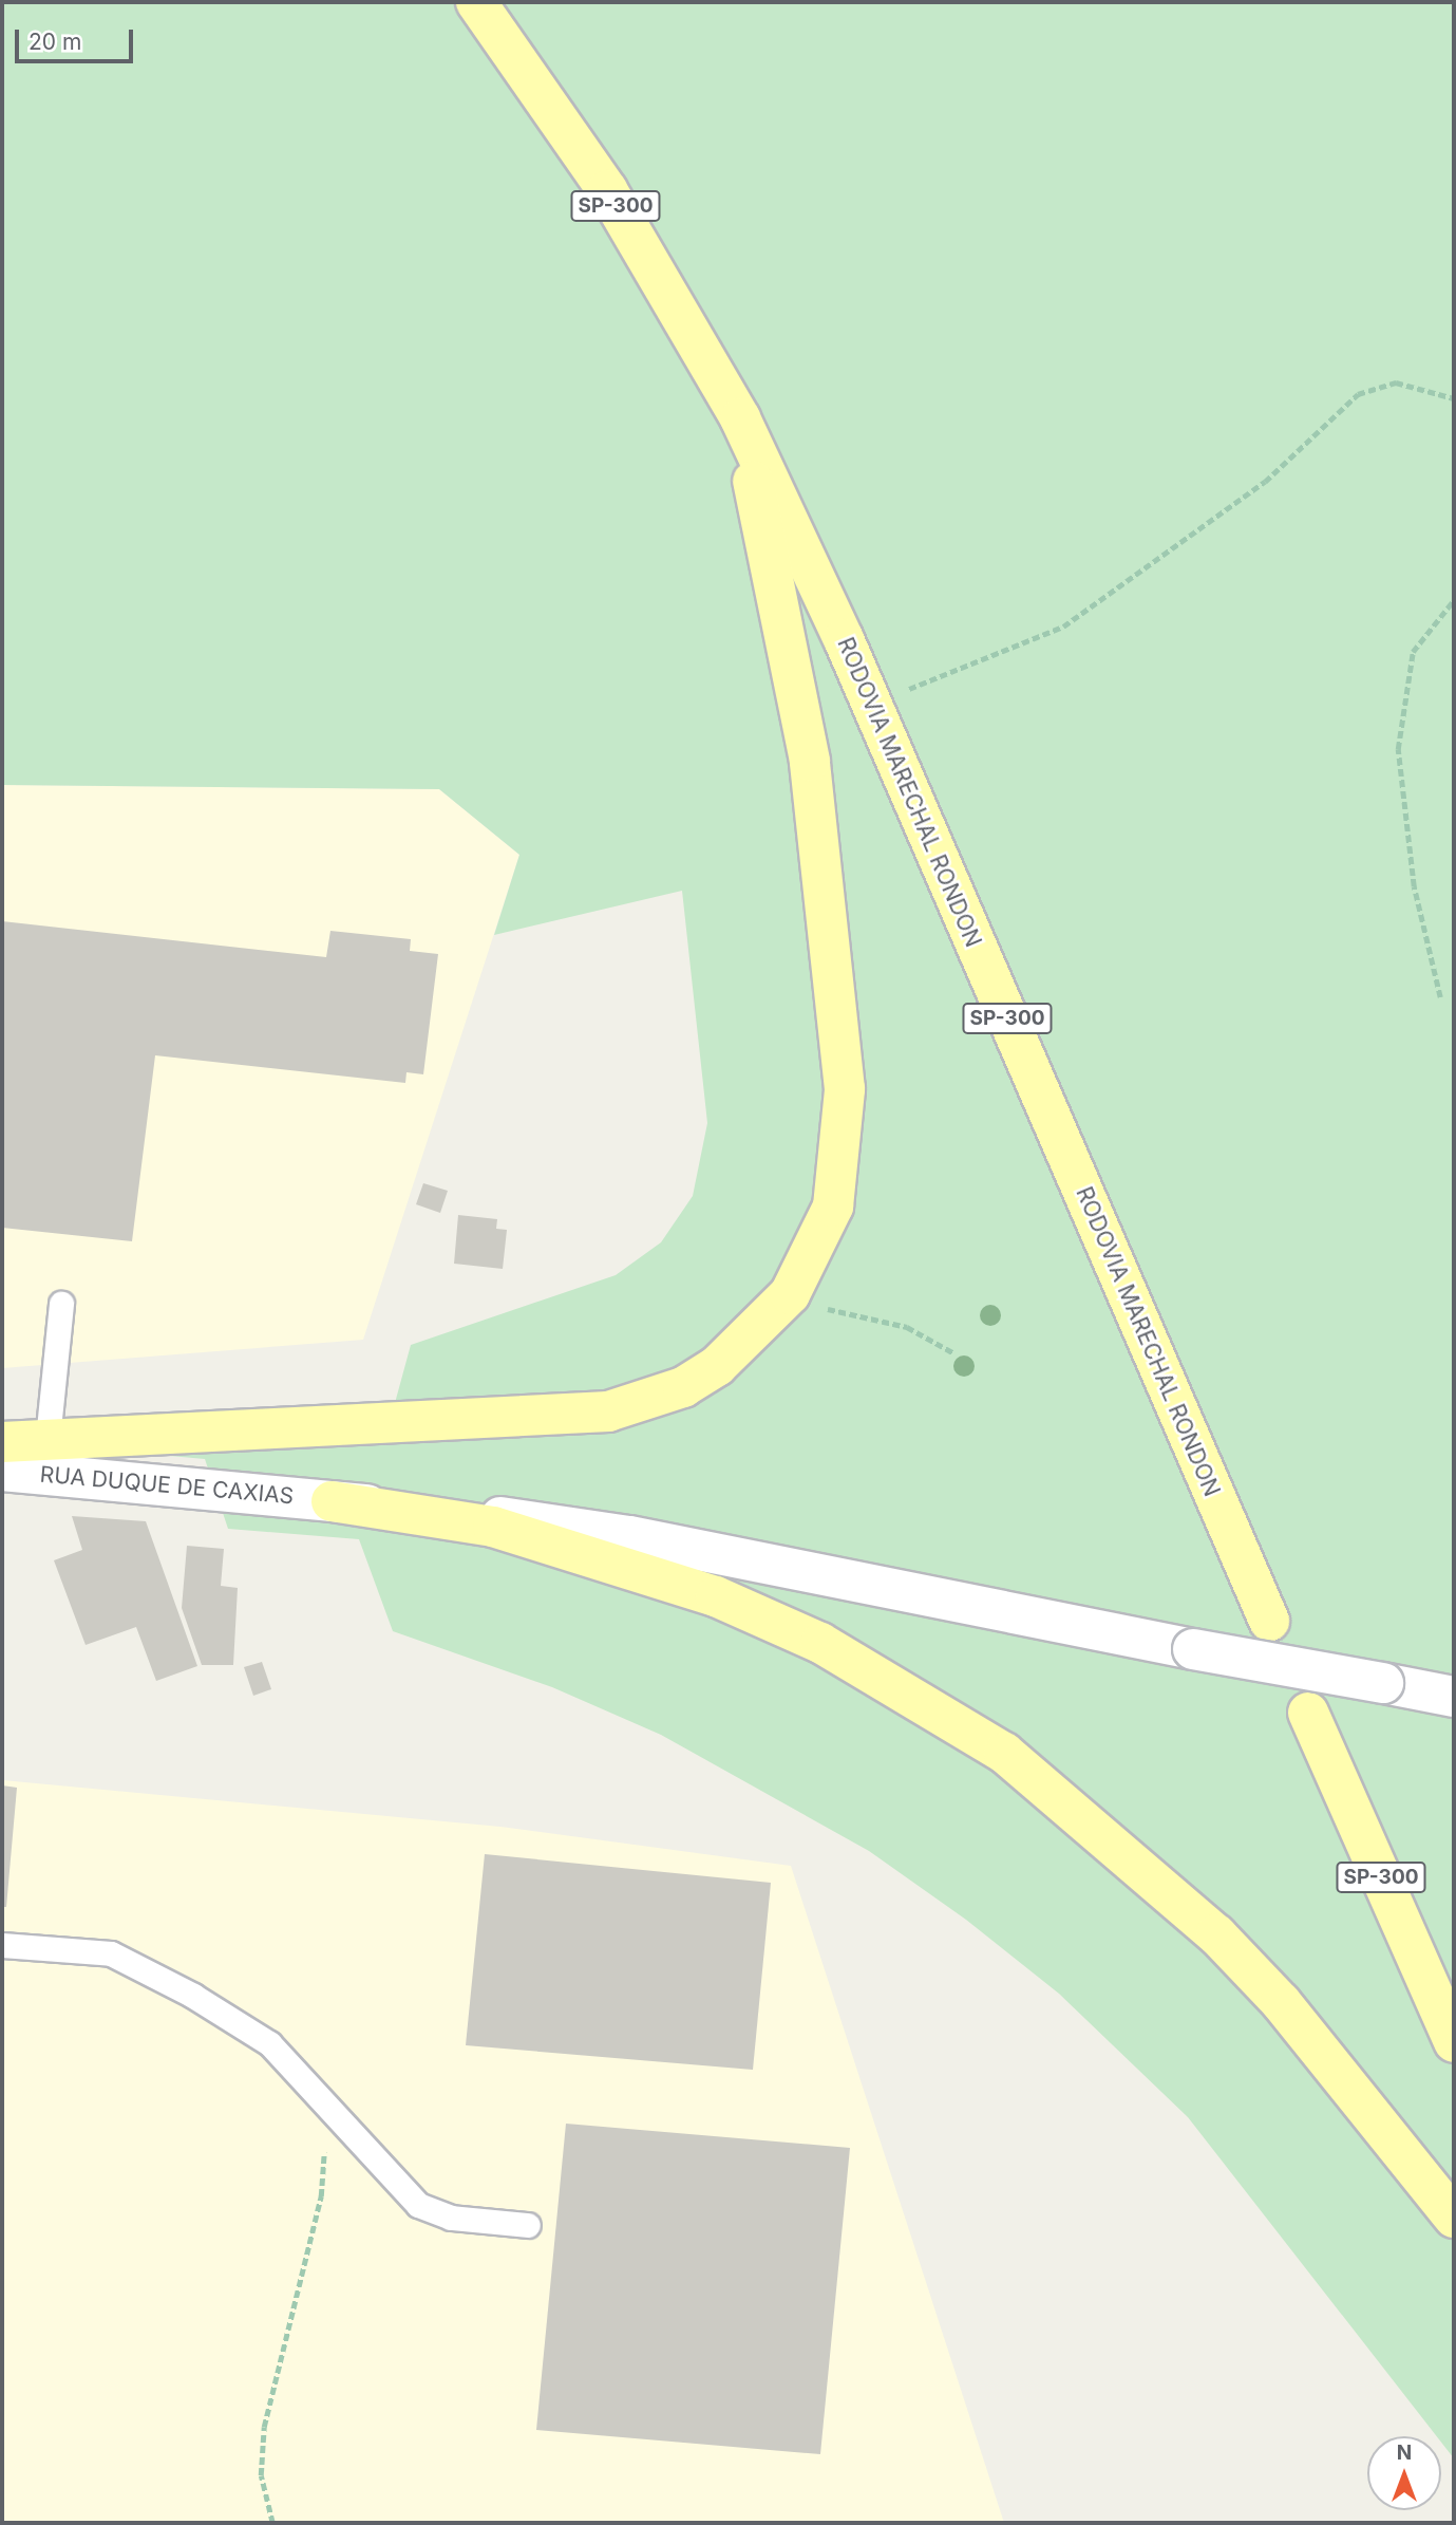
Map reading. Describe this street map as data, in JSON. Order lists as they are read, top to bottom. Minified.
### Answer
{"streets":{"main road":["SP-300","RODOVIA MARECHAL RONDON","RUA DUQUE DE CAXIAS"]},"scale_bar":"20 m","north":"top"}
